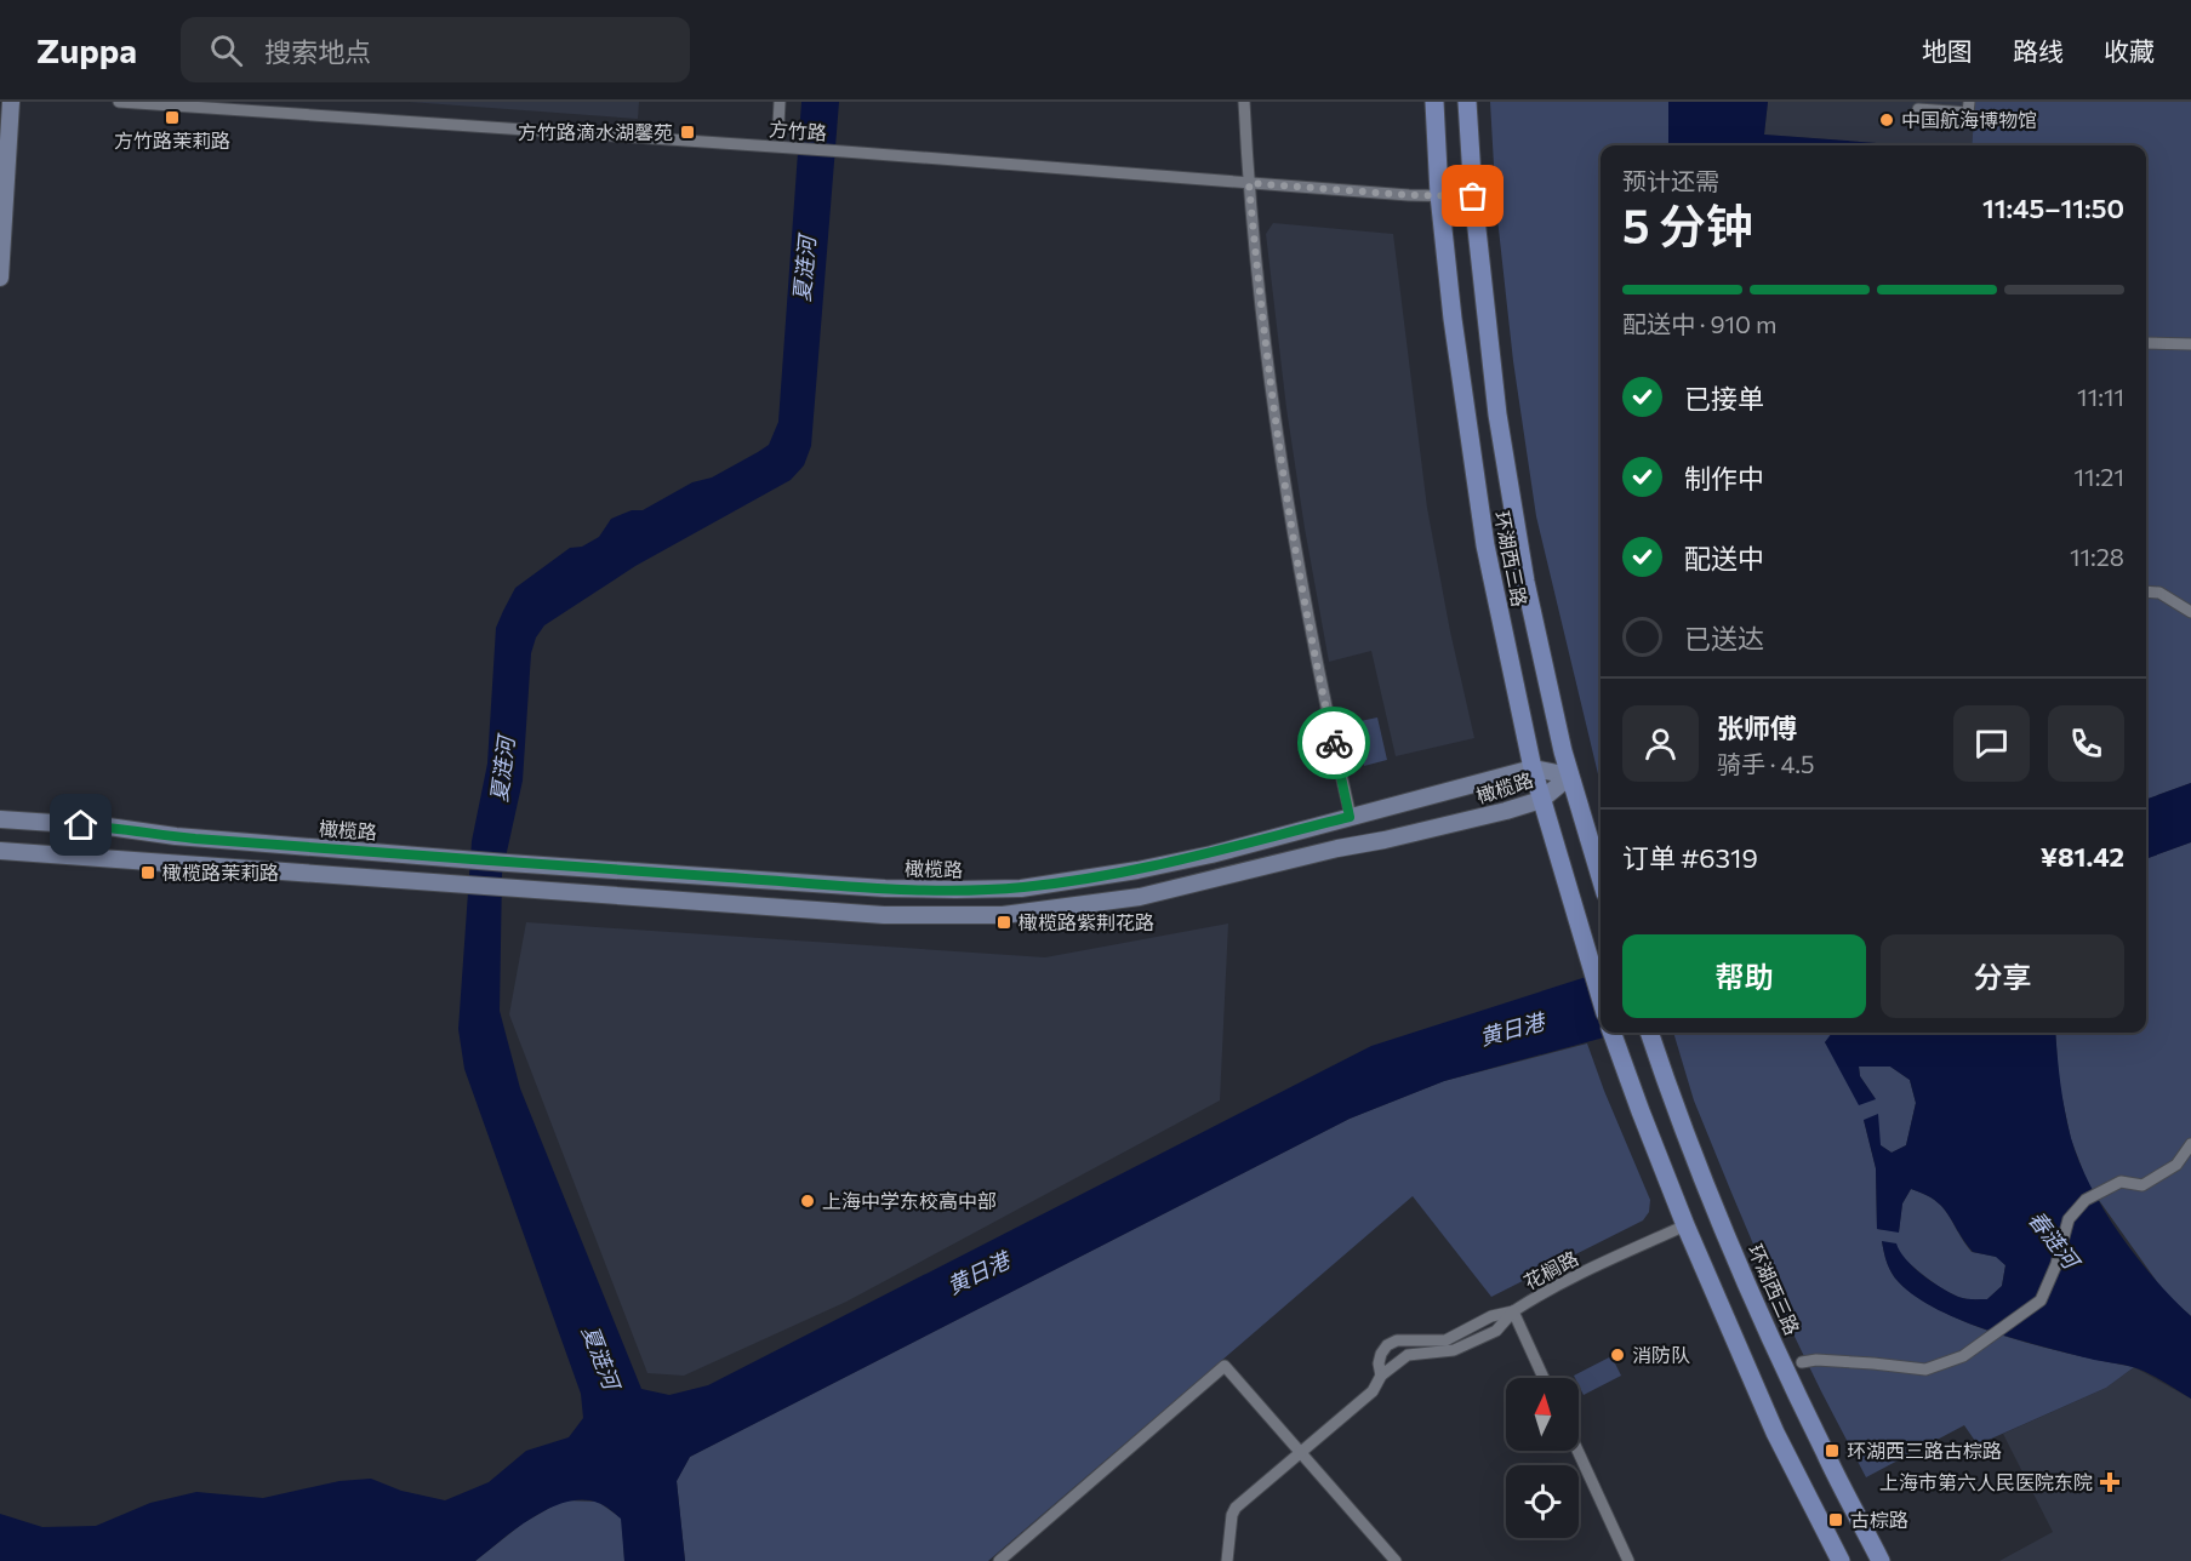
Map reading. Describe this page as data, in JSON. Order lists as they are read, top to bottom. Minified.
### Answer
{"streets":{"main road":["环湖西三路","橄榄路"],"street":["方竹路","花榈路"]},"crossings":[["方竹路","环湖西三路"],["环湖西三路","橄榄路"]],"water":["夏涟河","黄日港","春涟河"],"places":{"transit":["方竹路茉莉路","方竹路滴水湖馨苑","橄榄路茉莉路","橄榄路紫荆花路","环湖西三路古棕路","古棕路"],"other":["中国航海博物馆","上海中学东校高中部","消防队"],"health":["上海市第六人民医院东院"]},"north":"top","page":{"header":"Zuppa","search":"搜索地点","nav":["地图","路线","收藏"],"heading":["5 分钟","预计还需","11:45–11:50"],"panel":["张师傅","骑手 · 4.5","订单 #6319","¥81.42"],"bar":"配送中 · 910 m","list":[["已接单","11:11"],["制作中","11:21"],["配送中","11:28"],"已送达"],"buttons":["帮助","分享"]}}
